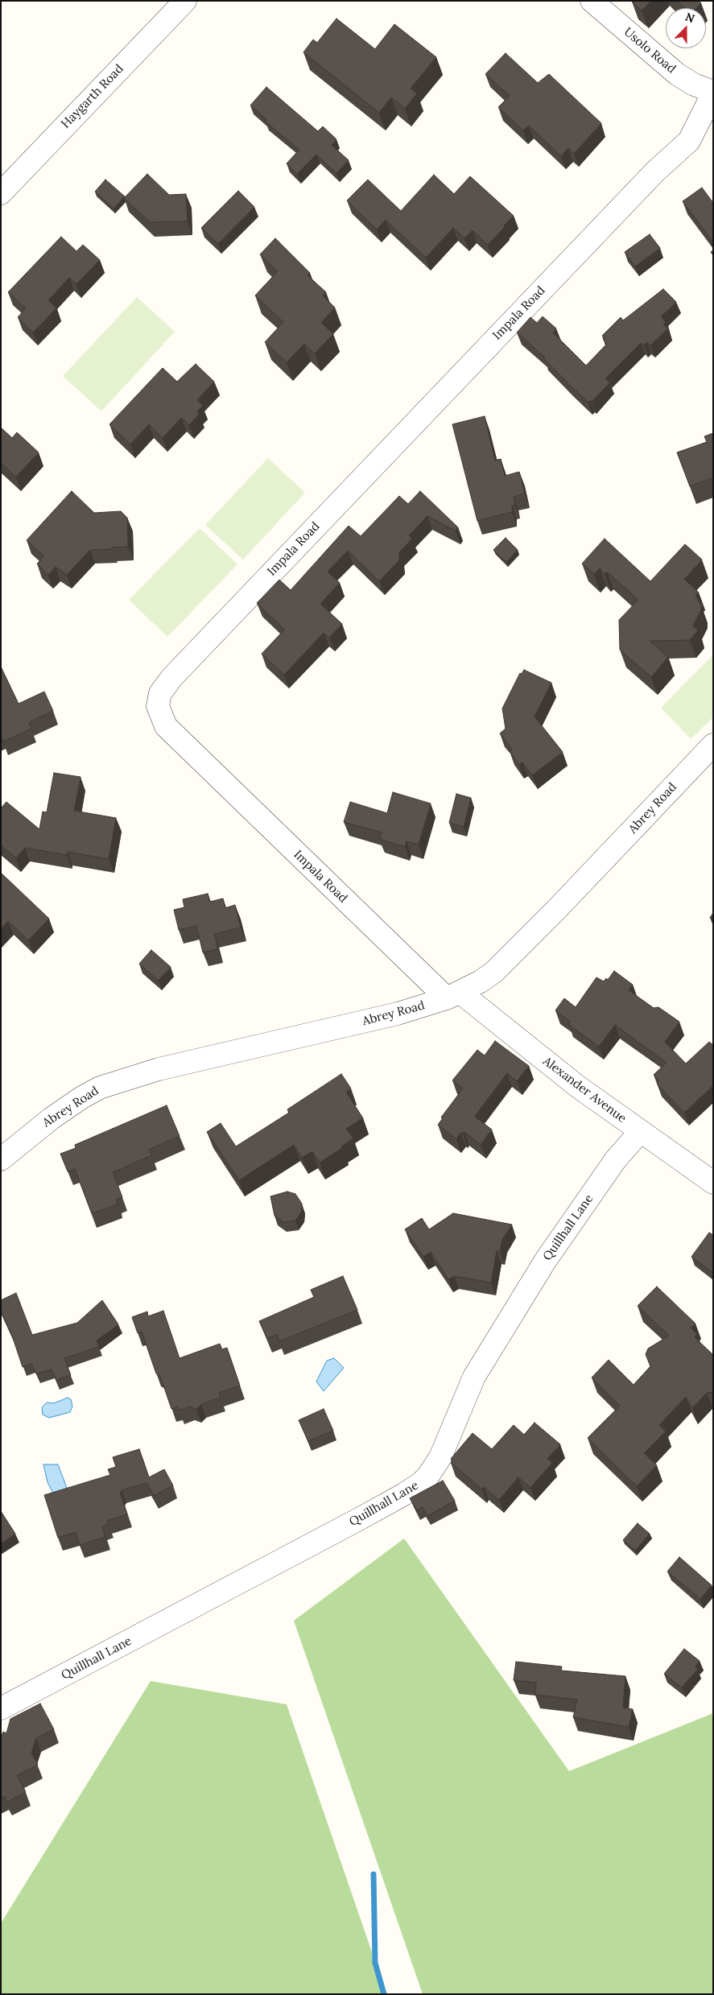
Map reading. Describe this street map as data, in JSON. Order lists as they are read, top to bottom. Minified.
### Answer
{"streets":{"street":["Usolo Road","Haygarth Road","Impala Road","Abrey Road","Alexander Avenue","Quillhall Lane"]},"crossings":[["Usolo Road","Impala Road"],["Impala Road","Abrey Road"],["Impala Road","Alexander Avenue"],["Abrey Road","Alexander Avenue"],["Alexander Avenue","Quillhall Lane"]],"north":"top"}
